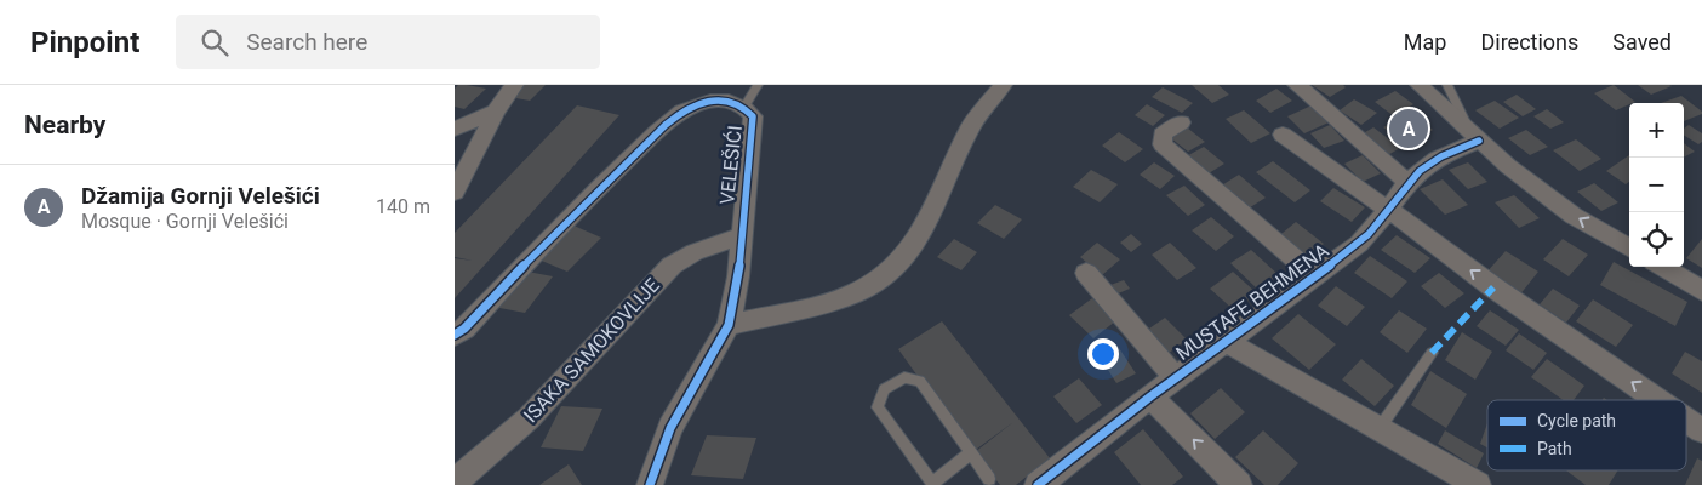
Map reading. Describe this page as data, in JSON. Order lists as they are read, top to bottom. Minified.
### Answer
{"streets":{"street":["VELEŠIĆI","MUSTAFE BEHMENA","ISAKA SAMOKOVLIJE"]},"crossings":[["VELEŠIĆI","ISAKA SAMOKOVLIJE"]],"legend":["Cycle path","Path"],"page":{"header":"Pinpoint","search":"Search here","nav":["Map","Directions","Saved"],"heading":"Nearby","map_buttons":["+","−"],"pins":"A","list":[{"mark":"A","name":"Džamija Gornji Velešići","note":"Mosque · Gornji Velešići","value":"140 m"}]}}
